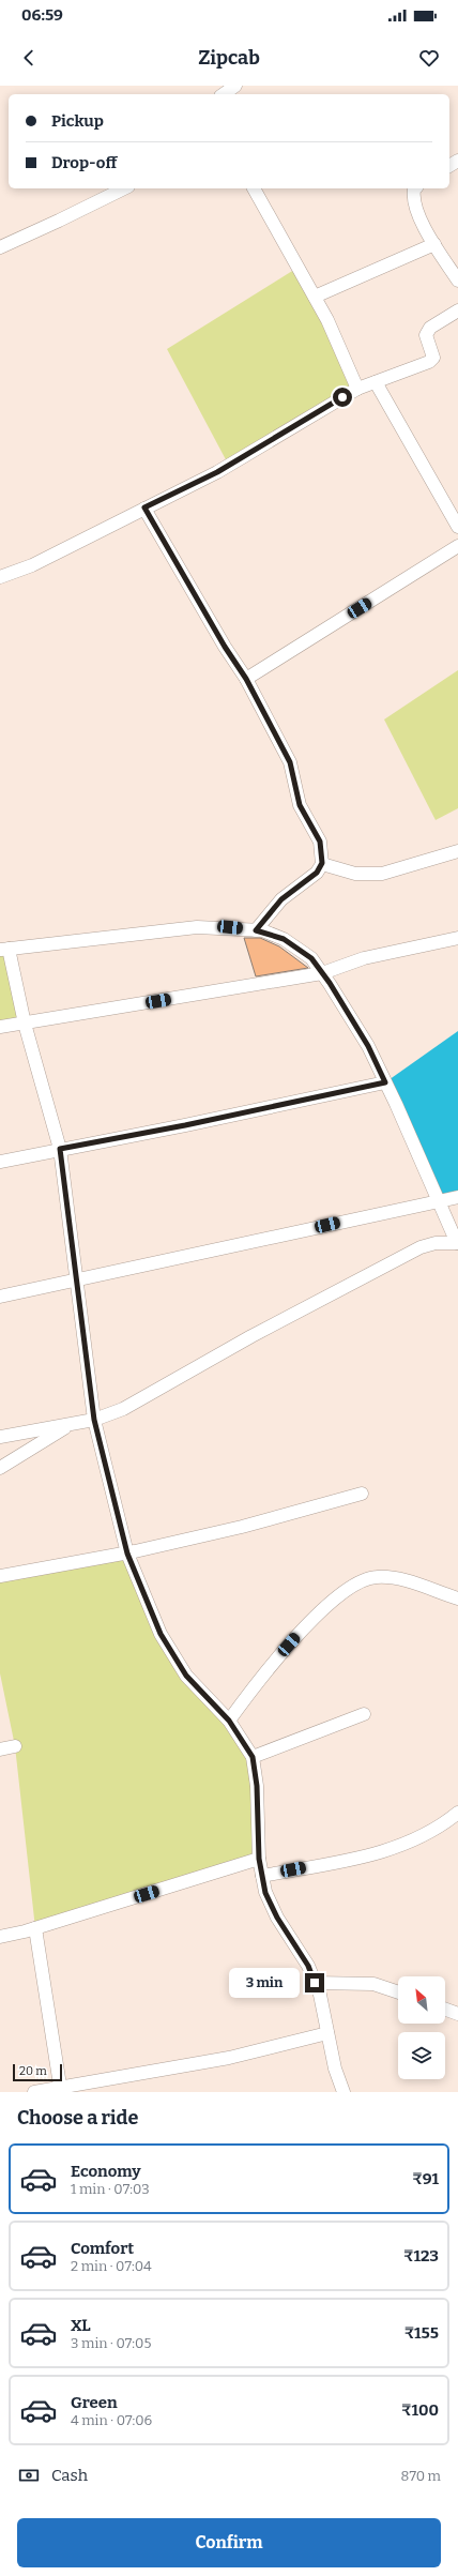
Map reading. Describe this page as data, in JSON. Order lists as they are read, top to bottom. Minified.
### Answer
{"scale_bar":"20 m","north":"top left","page":{"status":"06:59","header":"Zipcab","banner":["Pickup","Drop-off"],"bubble":"3 min","scale":"20 m","heading":"Choose a ride","list":[{"name":"Economy","note":"1 min · 07:03","value":"₹91"},{"name":"Comfort","note":"2 min · 07:04","value":"₹123"},{"name":"XL","note":"3 min · 07:05","value":"₹155"},{"name":"Green","note":"4 min · 07:06","value":"₹100"}],"pay":["Cash","870 m"],"buttons":"Confirm"}}
